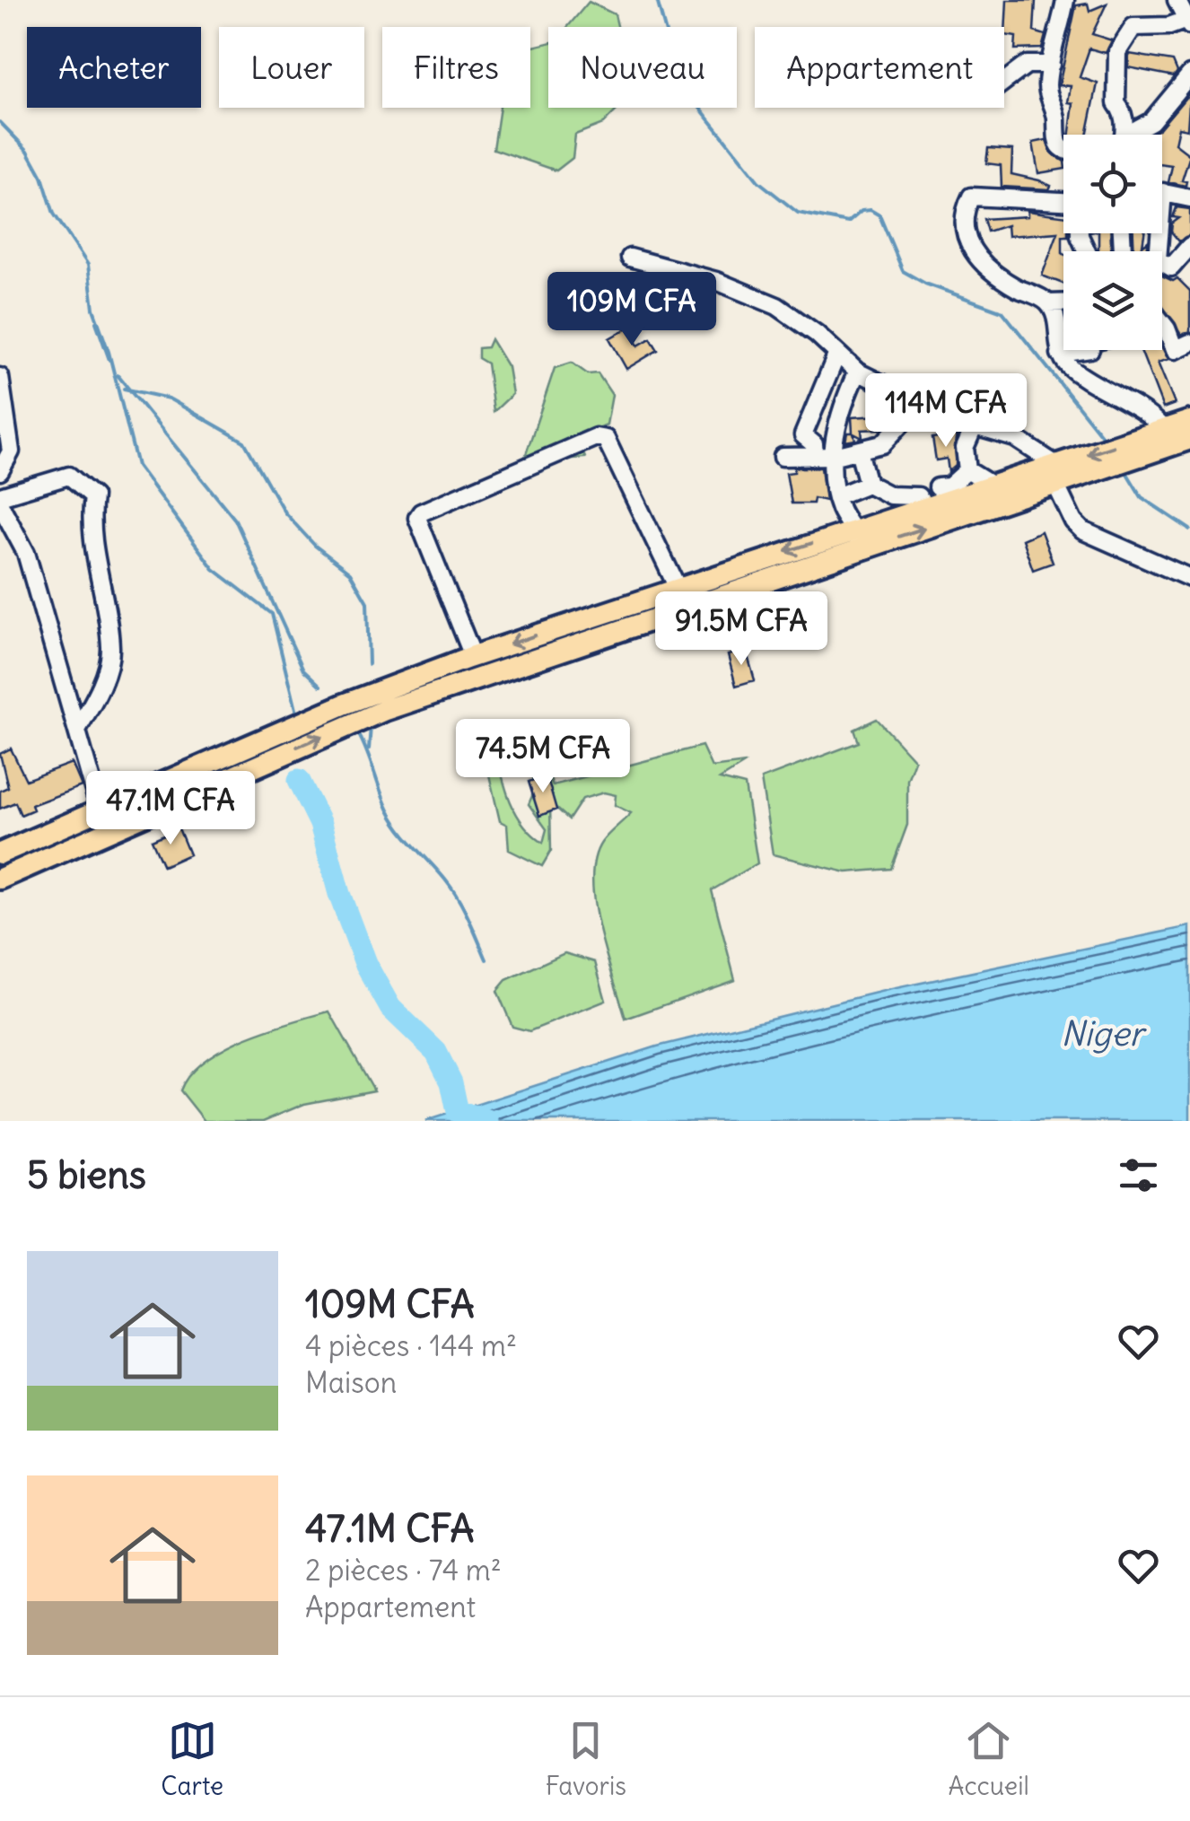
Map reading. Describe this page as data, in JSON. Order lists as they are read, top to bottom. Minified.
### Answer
{"water":["Niger"],"page":{"chip":["Acheter","Louer","Filtres","Nouveau","Appartement"],"price":["109M CFA","114M CFA","91.5M CFA","74.5M CFA","47.1M CFA"],"heading":"5 biens","list":[{"name":"109M CFA","note":"4 pièces · 144 m² · Maison"},{"name":"47.1M CFA","note":"2 pièces · 74 m² · Appartement"}],"tabs":["Carte","Favoris","Accueil"]}}
